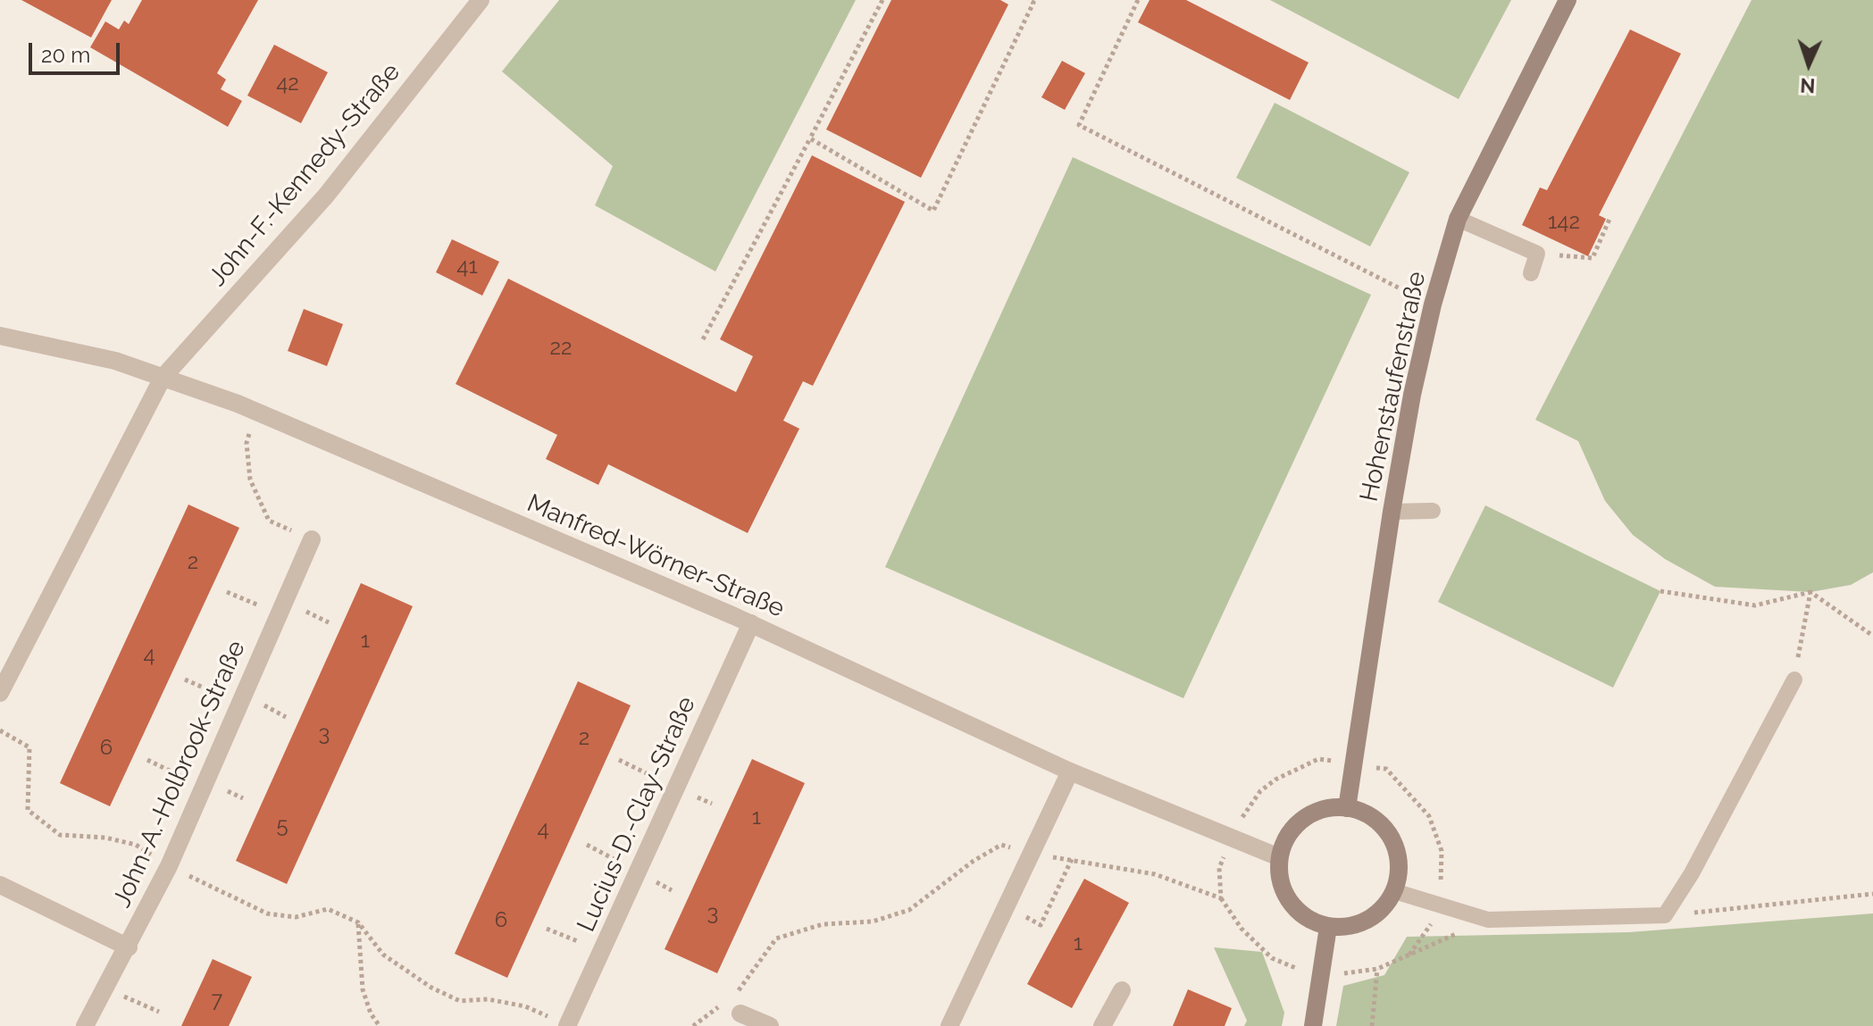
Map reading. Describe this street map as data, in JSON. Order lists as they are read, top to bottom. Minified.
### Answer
{"streets":{"main road":["Hohenstaufenstraße"],"street":["John-F.-Kennedy-Straße","Manfred-Wörner-Straße","John-A.-Holbrook-Straße","Lucius-D.-Clay-Straße"]},"crossings":[["John-F.-Kennedy-Straße","Manfred-Wörner-Straße"],["Hohenstaufenstraße","Manfred-Wörner-Straße"],["Manfred-Wörner-Straße","Lucius-D.-Clay-Straße"]],"house_numbers":["42","142","41","22","2","1","4","3","2","6","1","5","4","3","6","1","7"],"scale_bar":"20 m","north":"bottom"}
